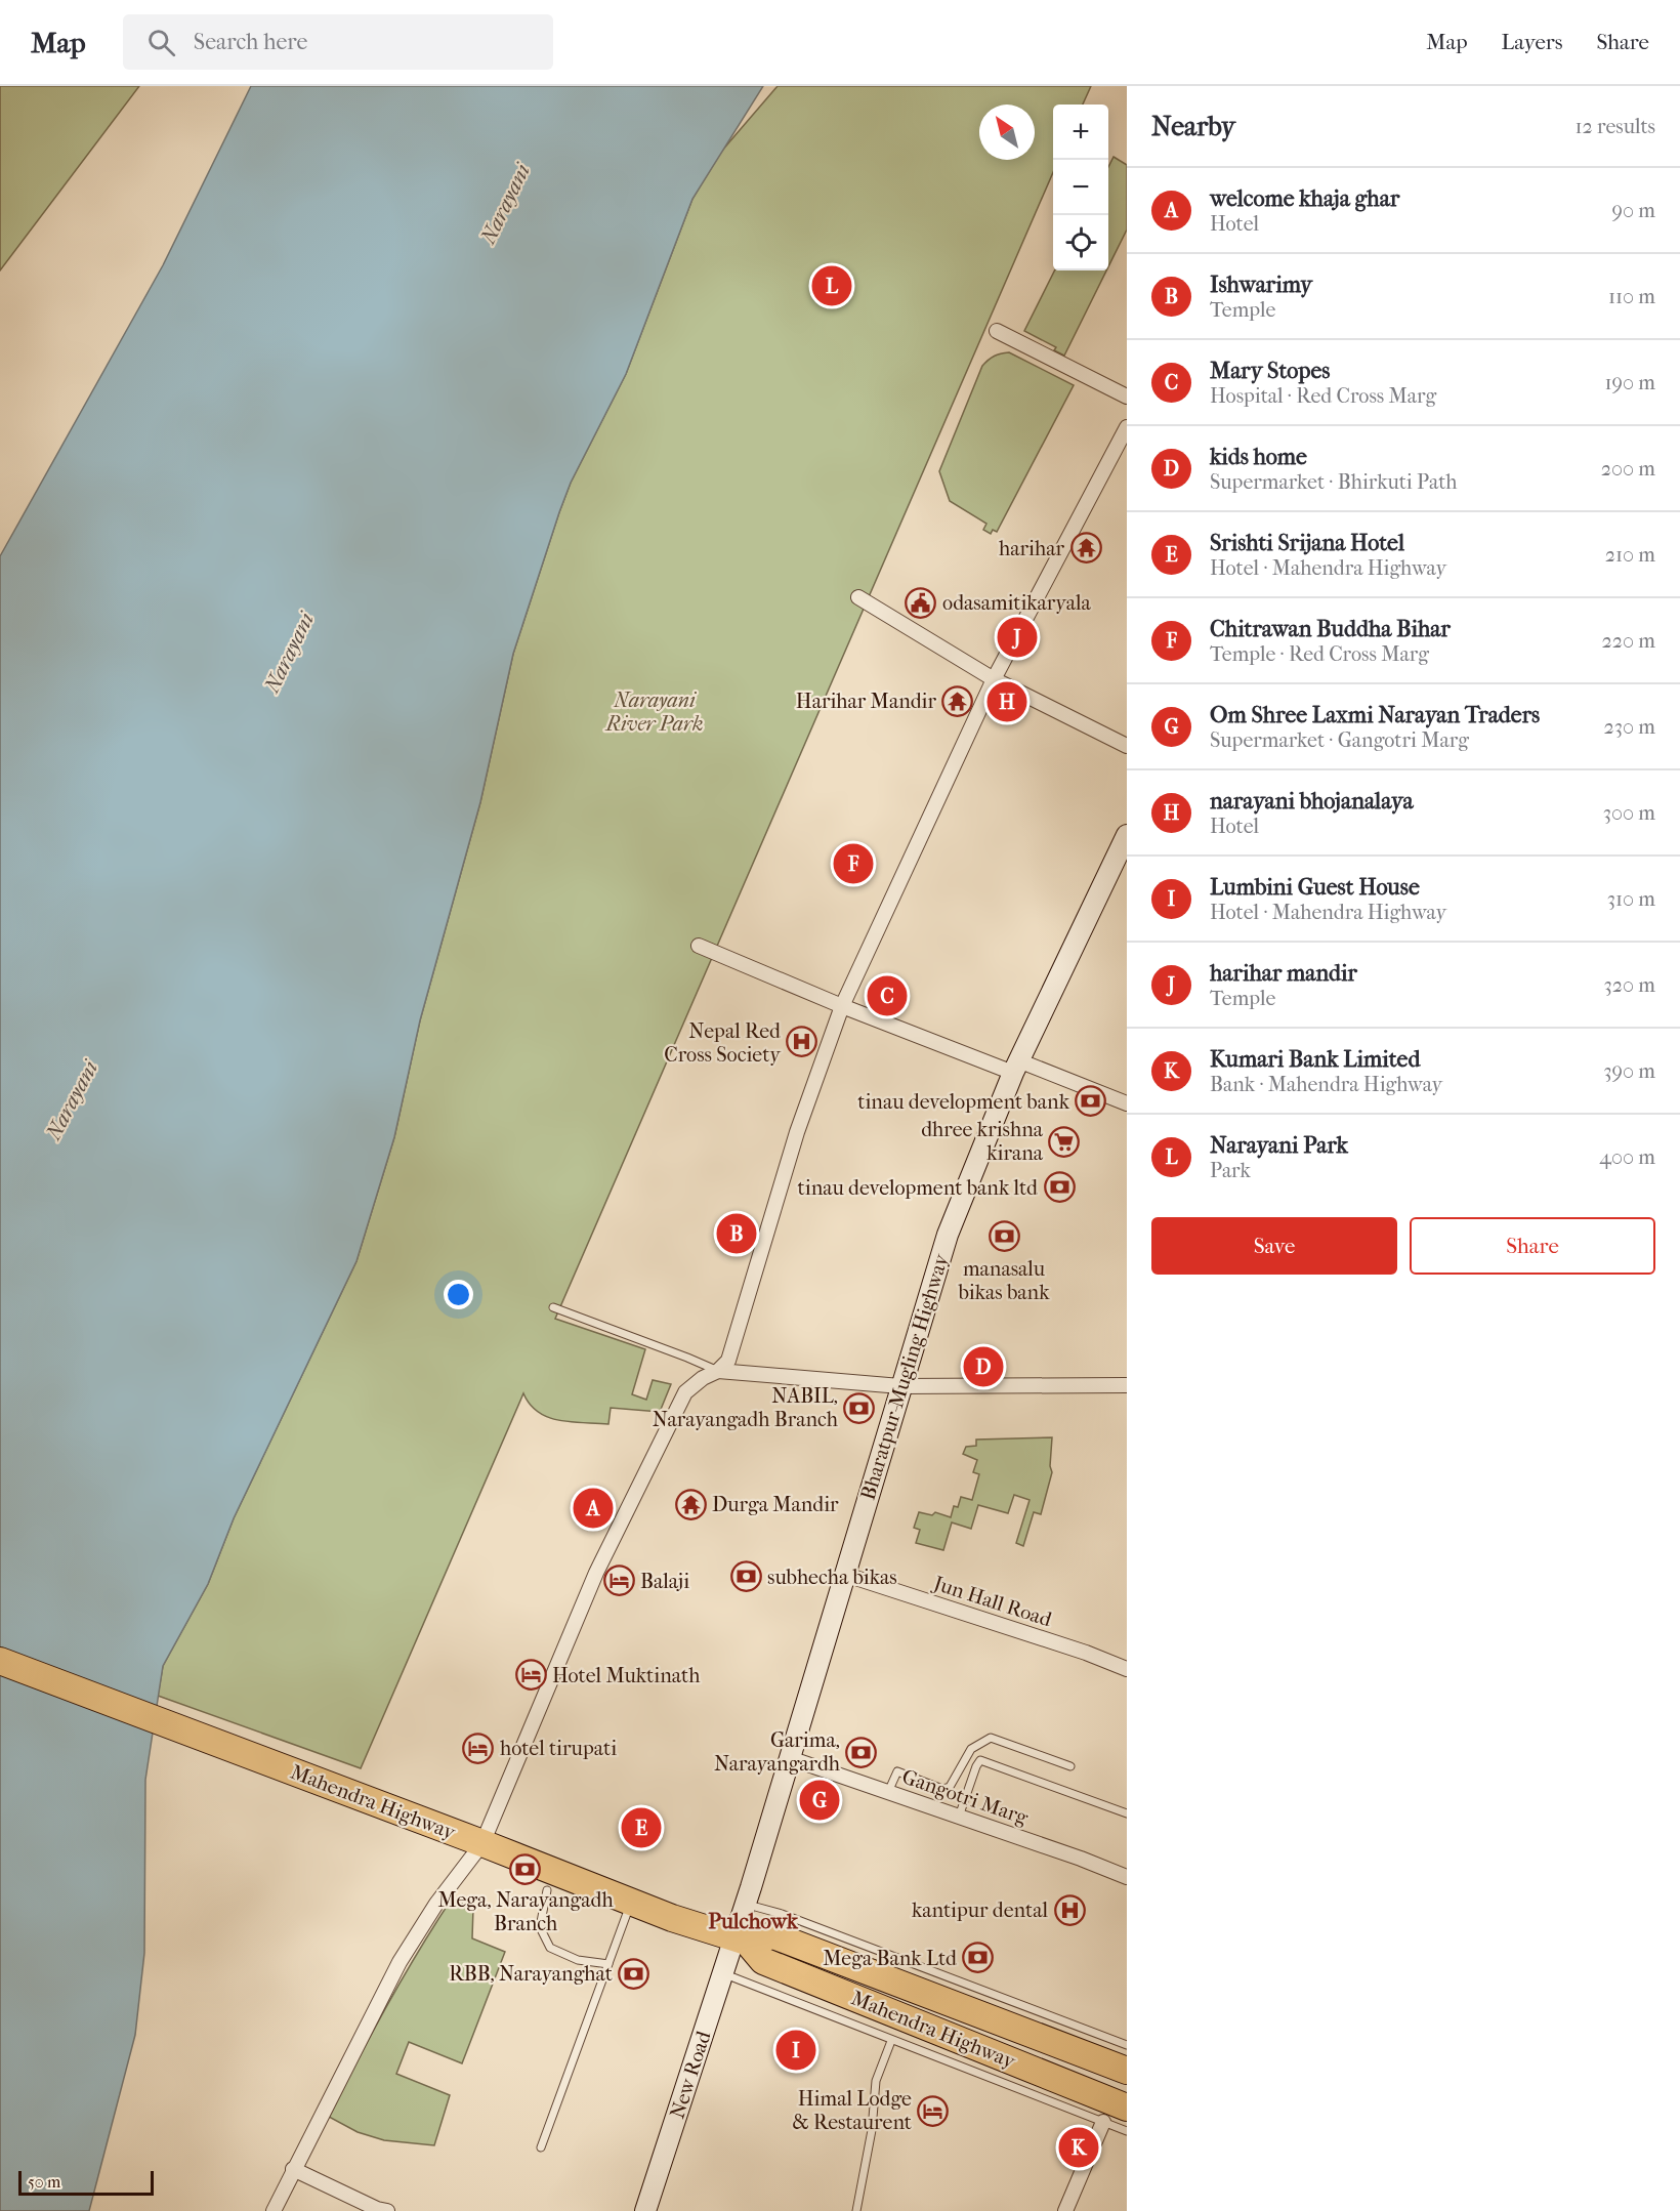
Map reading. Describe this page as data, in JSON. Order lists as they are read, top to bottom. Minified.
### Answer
{"streets":{"highway":["Mahendra Highway"],"main road":["Bharatpur-Mugling Highway","New Road"],"street":["Jun Hall Road","Gangotri Marg"]},"crossings":[["Bharatpur-Mugling Highway","Jun Hall Road"],["Bharatpur-Mugling Highway","Gangotri Marg"],["Bharatpur-Mugling Highway","Mahendra Highway"],["Bharatpur-Mugling Highway","New Road"],["Mahendra Highway","New Road"]],"districts":["Pulchowk"],"water":["Narayani"],"parks":["Narayani River Park"],"places":{"temple":["harihar","Harihar Mandir","Durga Mandir"],"public building":["odasamitikaryala"],"hospital":["Nepal Red Cross Society","kantipur dental"],"bank":["tinau development bank","tinau development bank ltd","manasalu bikas bank","NABIL, Narayangadh Branch","subhecha bikas","Garima, Narayangardh","Mega, Narayangadh Branch","Mega Bank Ltd","RBB, Narayanghat"],"supermarket":["dhree krishna kirana"],"hotel":["Balaji","Hotel Muktinath","hotel tirupati","Himal Lodge & Restaurent"]},"scale_bar":"50 m","north":"top left","page":{"header":"Map","search":"Search here","nav":["Map","Layers","Share"],"heading":["Nearby","12 results"],"map_buttons":["+","−"],"list":[{"mark":"A","name":"welcome khaja ghar","note":"Hotel","value":"90 m"},{"mark":"B","name":"Ishwarimy","note":"Temple","value":"110 m"},{"mark":"C","name":"Mary Stopes","note":"Hospital · Red Cross Marg","value":"190 m"},{"mark":"D","name":"kids home","note":"Supermarket · Bhirkuti Path","value":"200 m"},{"mark":"E","name":"Srishti Srijana Hotel","note":"Hotel · Mahendra Highway","value":"210 m"},{"mark":"F","name":"Chitrawan Buddha Bihar","note":"Temple · Red Cross Marg","value":"220 m"},{"mark":"G","name":"Om Shree Laxmi Narayan Traders","note":"Supermarket · Gangotri Marg","value":"230 m"},{"mark":"H","name":"narayani bhojanalaya","note":"Hotel","value":"300 m"},{"mark":"I","name":"Lumbini Guest House","note":"Hotel · Mahendra Highway","value":"310 m"},{"mark":"J","name":"harihar mandir","note":"Temple","value":"320 m"},{"mark":"K","name":"Kumari Bank Limited","note":"Bank · Mahendra Highway","value":"390 m"},{"mark":"L","name":"Narayani Park","note":"Park","value":"400 m"}],"pins":["L","J","H","F","C","B","D","A","G","E","I","K"],"buttons":["Save","Share"],"scale":"50 m"}}
